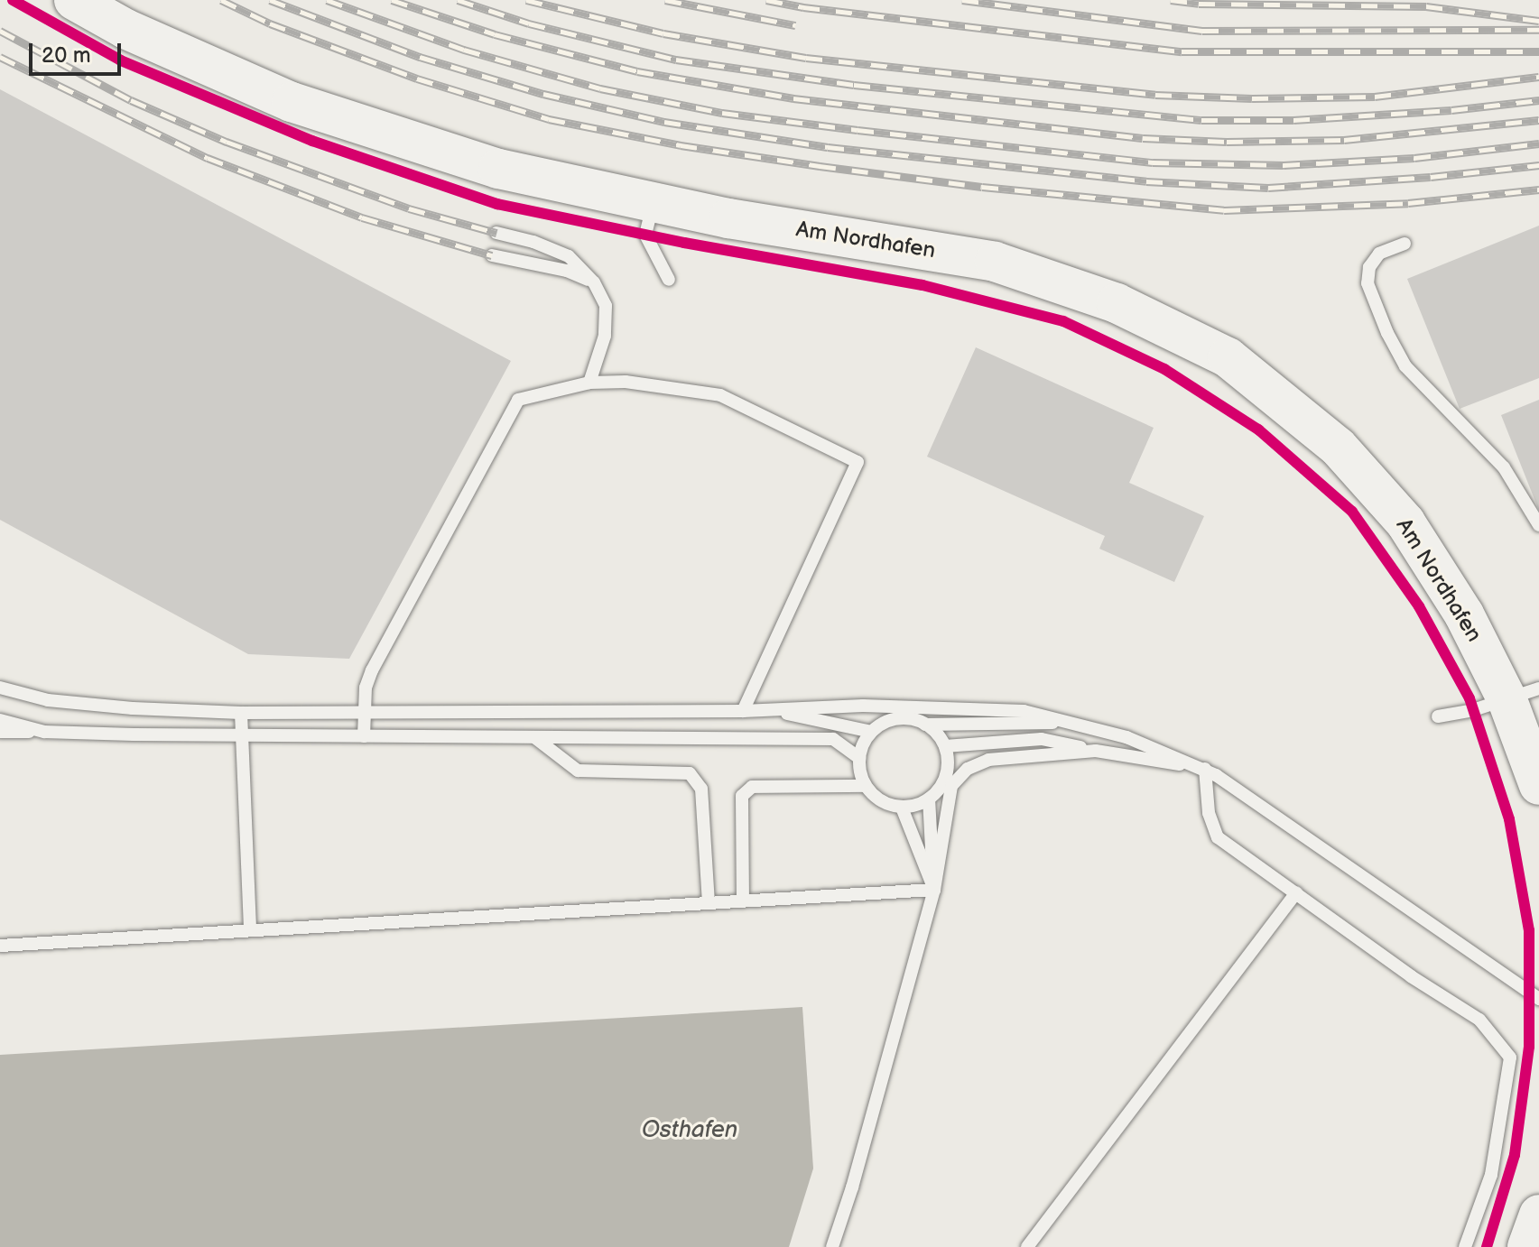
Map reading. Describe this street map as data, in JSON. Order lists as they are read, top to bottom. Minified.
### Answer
{"streets":{"main road":["Am Nordhafen"]},"water":["Osthafen"],"scale_bar":"20 m"}
